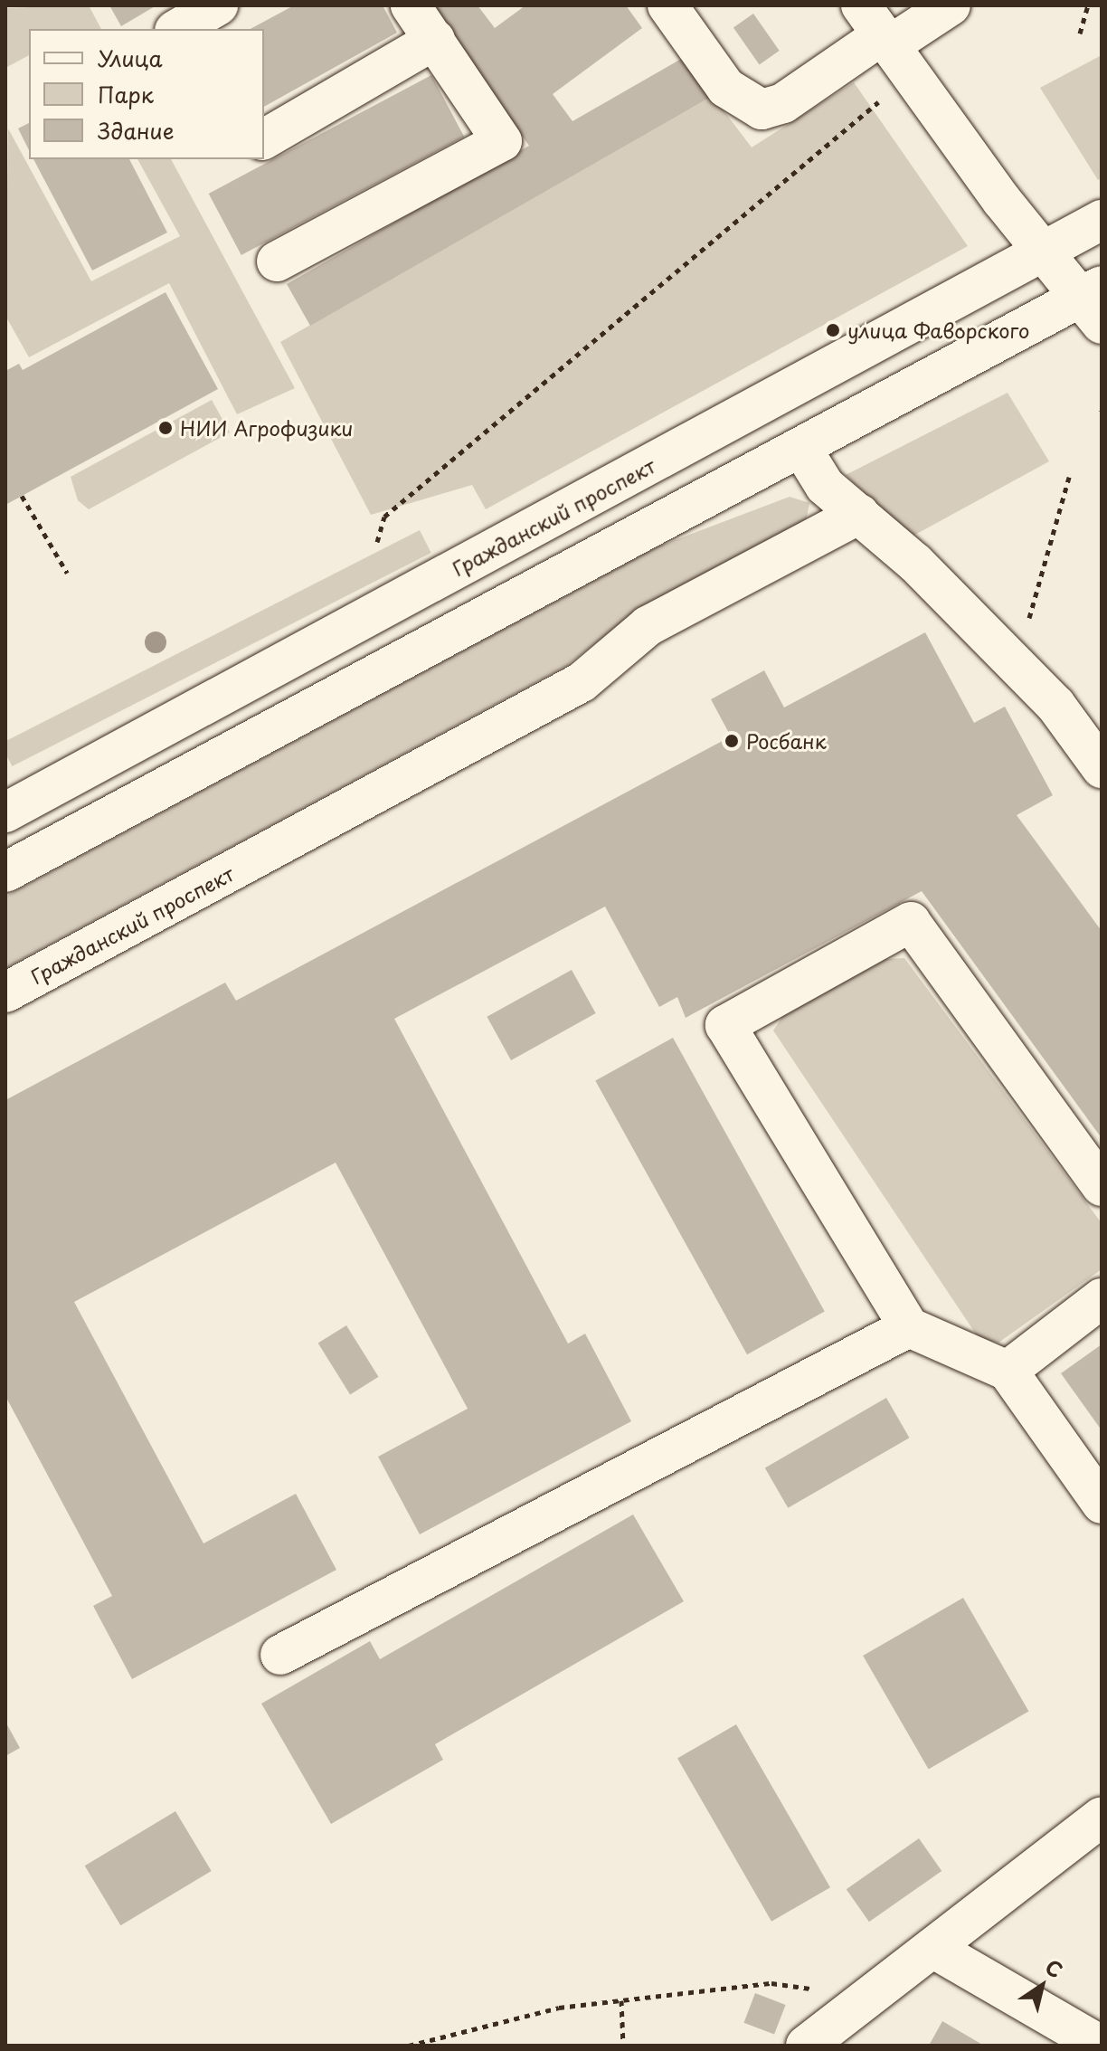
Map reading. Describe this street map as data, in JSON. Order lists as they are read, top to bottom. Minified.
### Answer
{"streets":{"main road":["Гражданский проспект"]},"places":["улица Фаворского","НИИ Агрофизики","Росбанк"],"legend":["Улица","Парк","Здание"],"north":"top right"}
